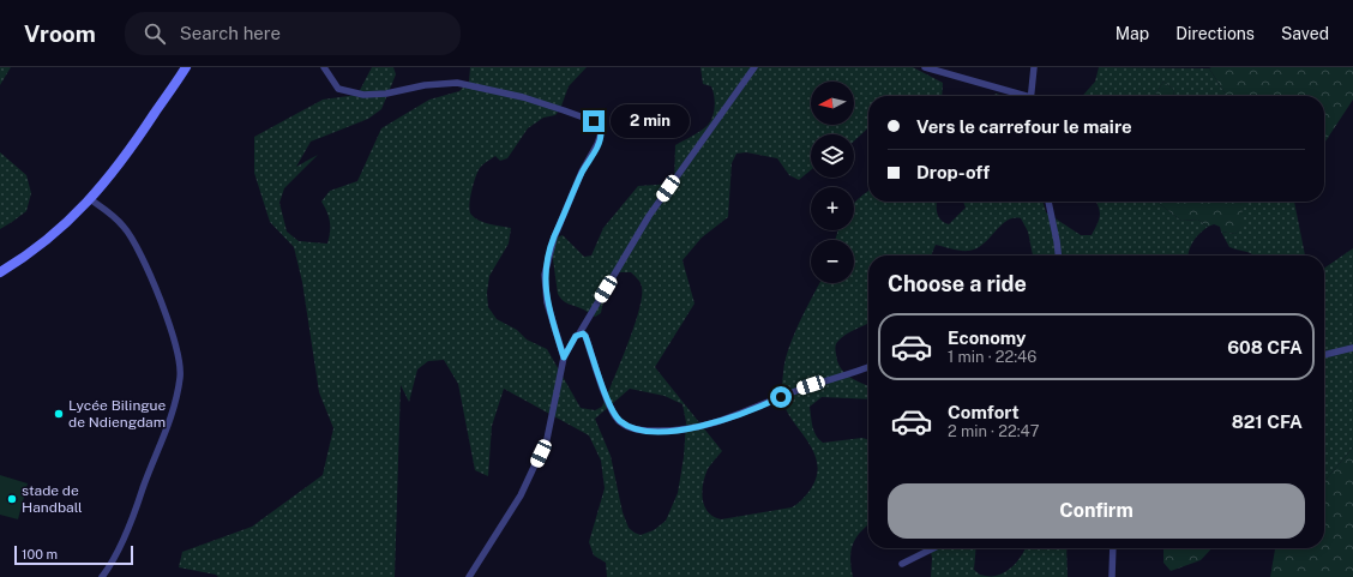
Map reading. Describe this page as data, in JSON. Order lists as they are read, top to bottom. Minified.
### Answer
{"places":["Lycée Bilingue de Ndiengdam","stade de Handball"],"scale_bar":"100 m","north":"left","page":{"header":"Vroom","search":"Search here","nav":["Map","Directions","Saved"],"map_buttons":["+","−"],"banner":["Vers le carrefour le maire","Drop-off"],"bubble":"2 min","heading":"Choose a ride","list":[{"name":"Economy","note":"1 min · 22:46","value":"608 CFA"},{"name":"Comfort","note":"2 min · 22:47","value":"821 CFA"}],"buttons":"Confirm","scale":"100 m"}}
